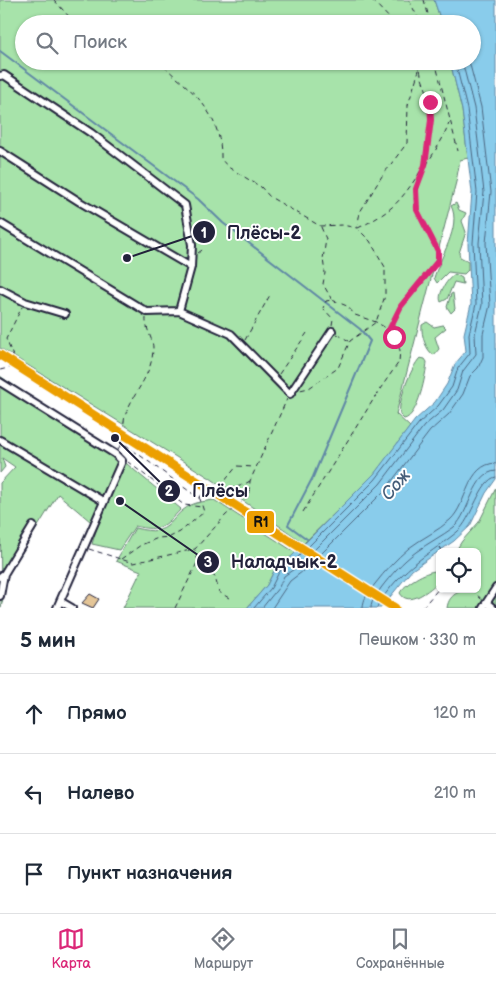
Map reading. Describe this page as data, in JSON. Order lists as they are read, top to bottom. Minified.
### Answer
{"water":["Сож"],"places":["Плёсы-2","Плёсы","Наладчык-2"],"lines":["transit line R1"],"page":{"search":"Поиск","heading":["5 мин","Пешком · 330 m"],"list":[["Прямо","120 m"],["Налево","210 m"],"Пункт назначения"],"nav":["Карта","Маршрут","Сохранённые"]}}
